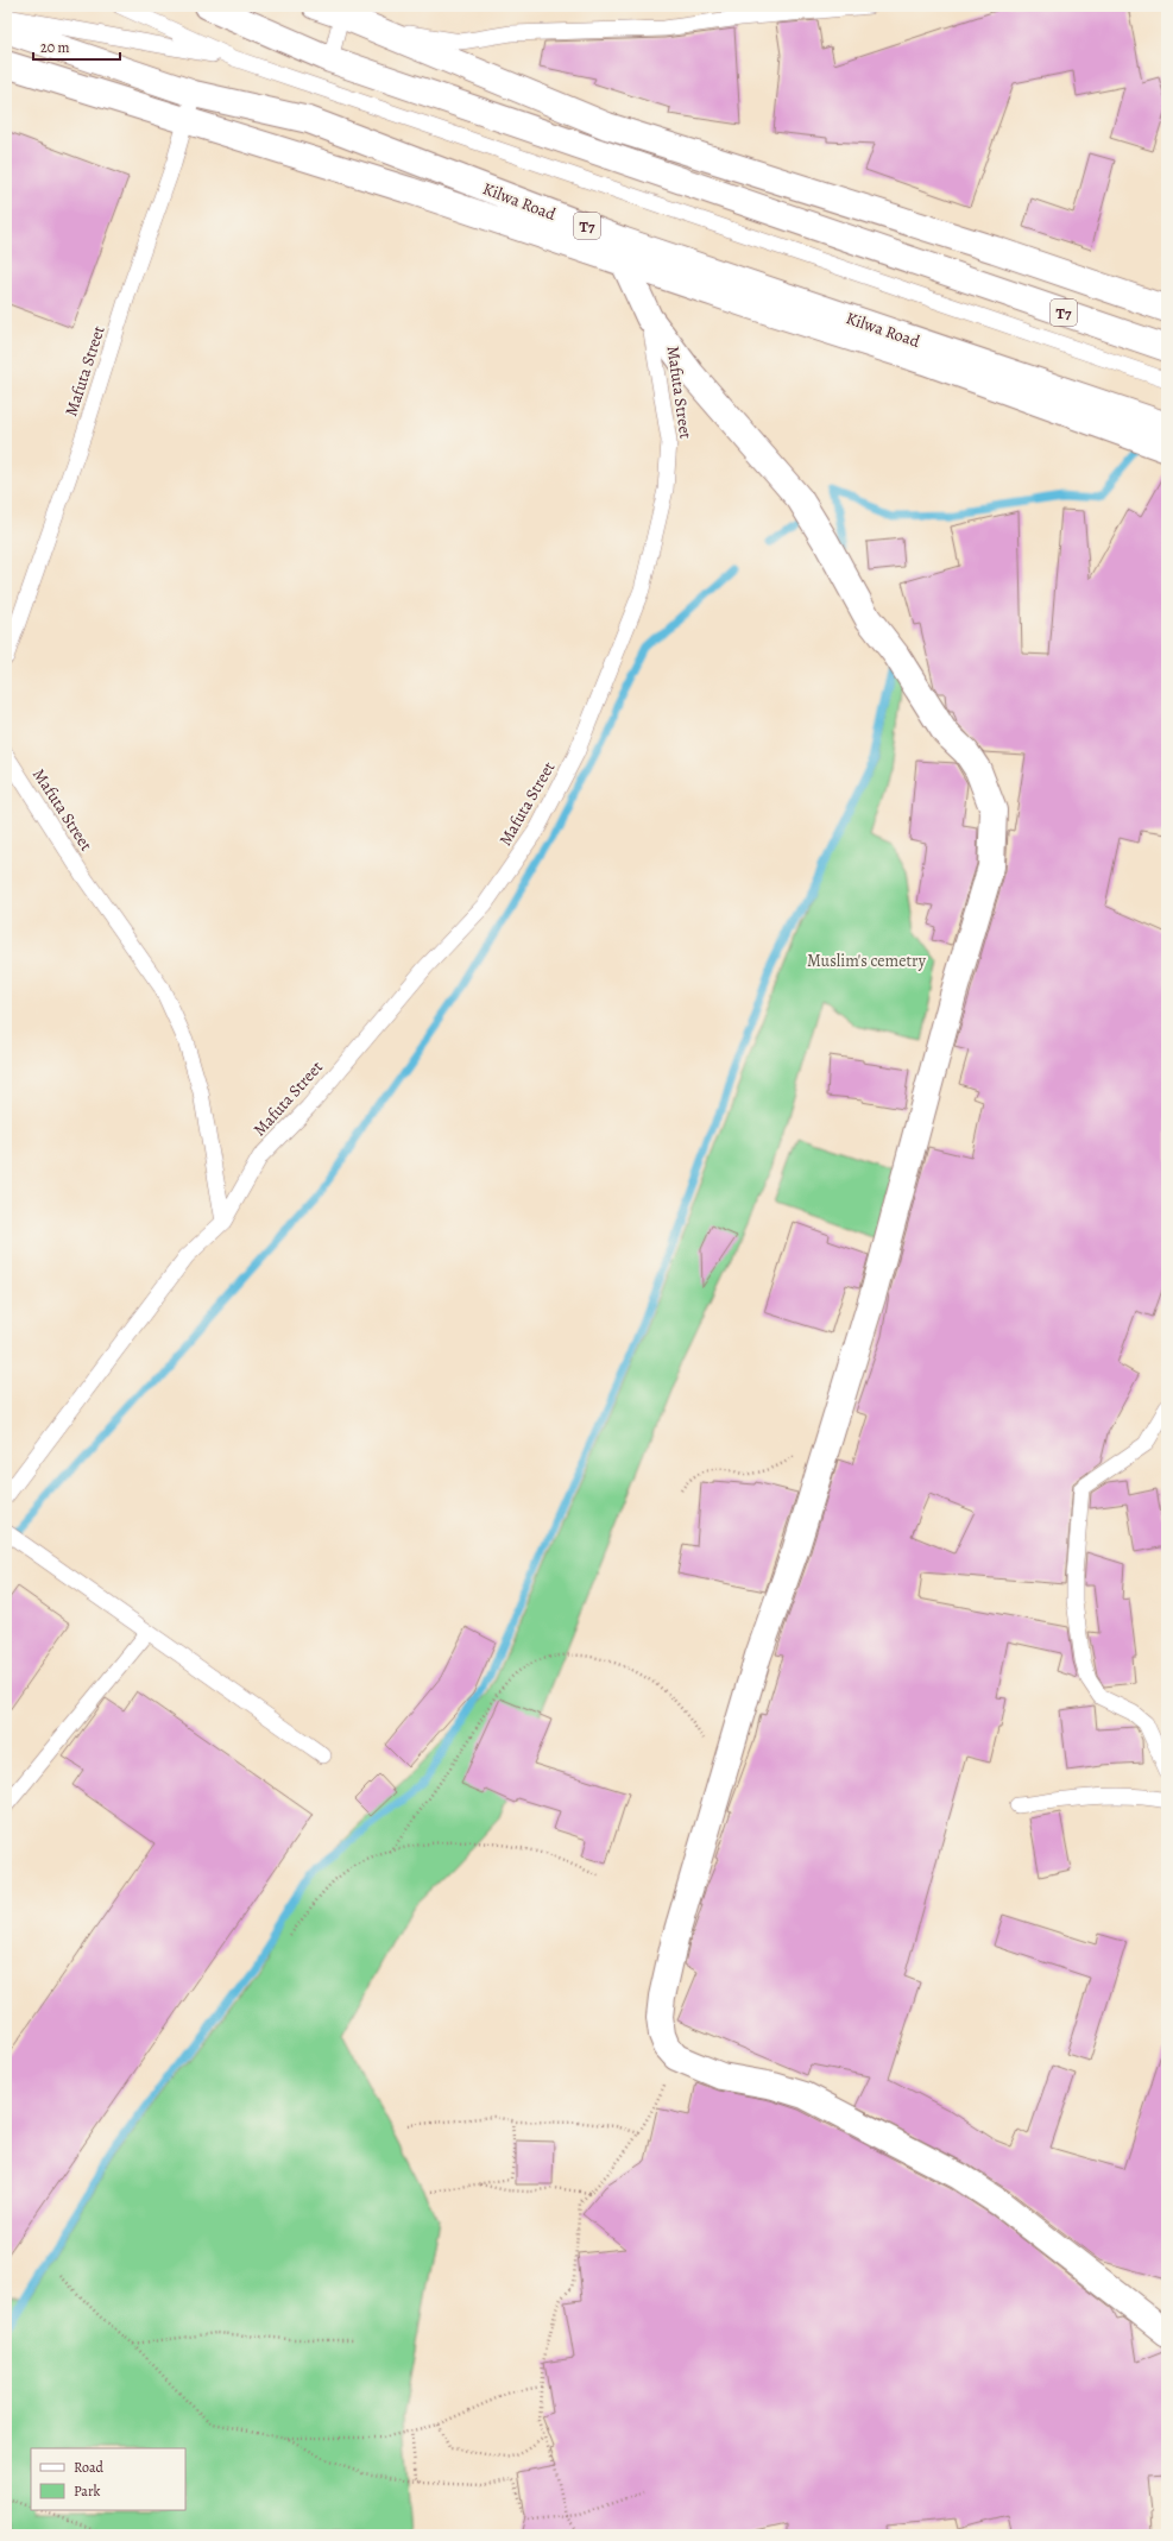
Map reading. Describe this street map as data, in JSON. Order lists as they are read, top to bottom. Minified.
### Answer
{"streets":{"main road":["Kilwa Road","T7"],"lane":["Mafuta Street"]},"crossings":[["Kilwa Road","Mafuta Street"]],"parks":["Muslim's cemetry"],"legend":["Road","Park"],"scale_bar":"20 m"}
